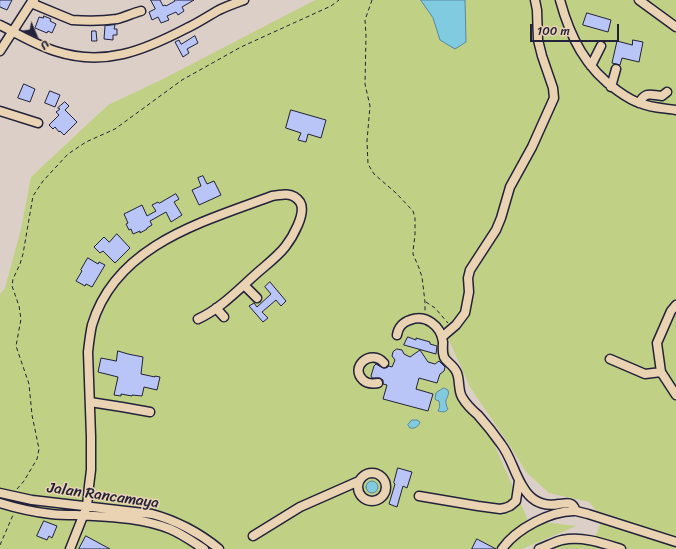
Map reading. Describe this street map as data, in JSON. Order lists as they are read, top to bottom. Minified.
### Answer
{"streets":{"street":["Jalan Rancamaya"]},"scale_bar":"100 m","north":"bottom right"}
